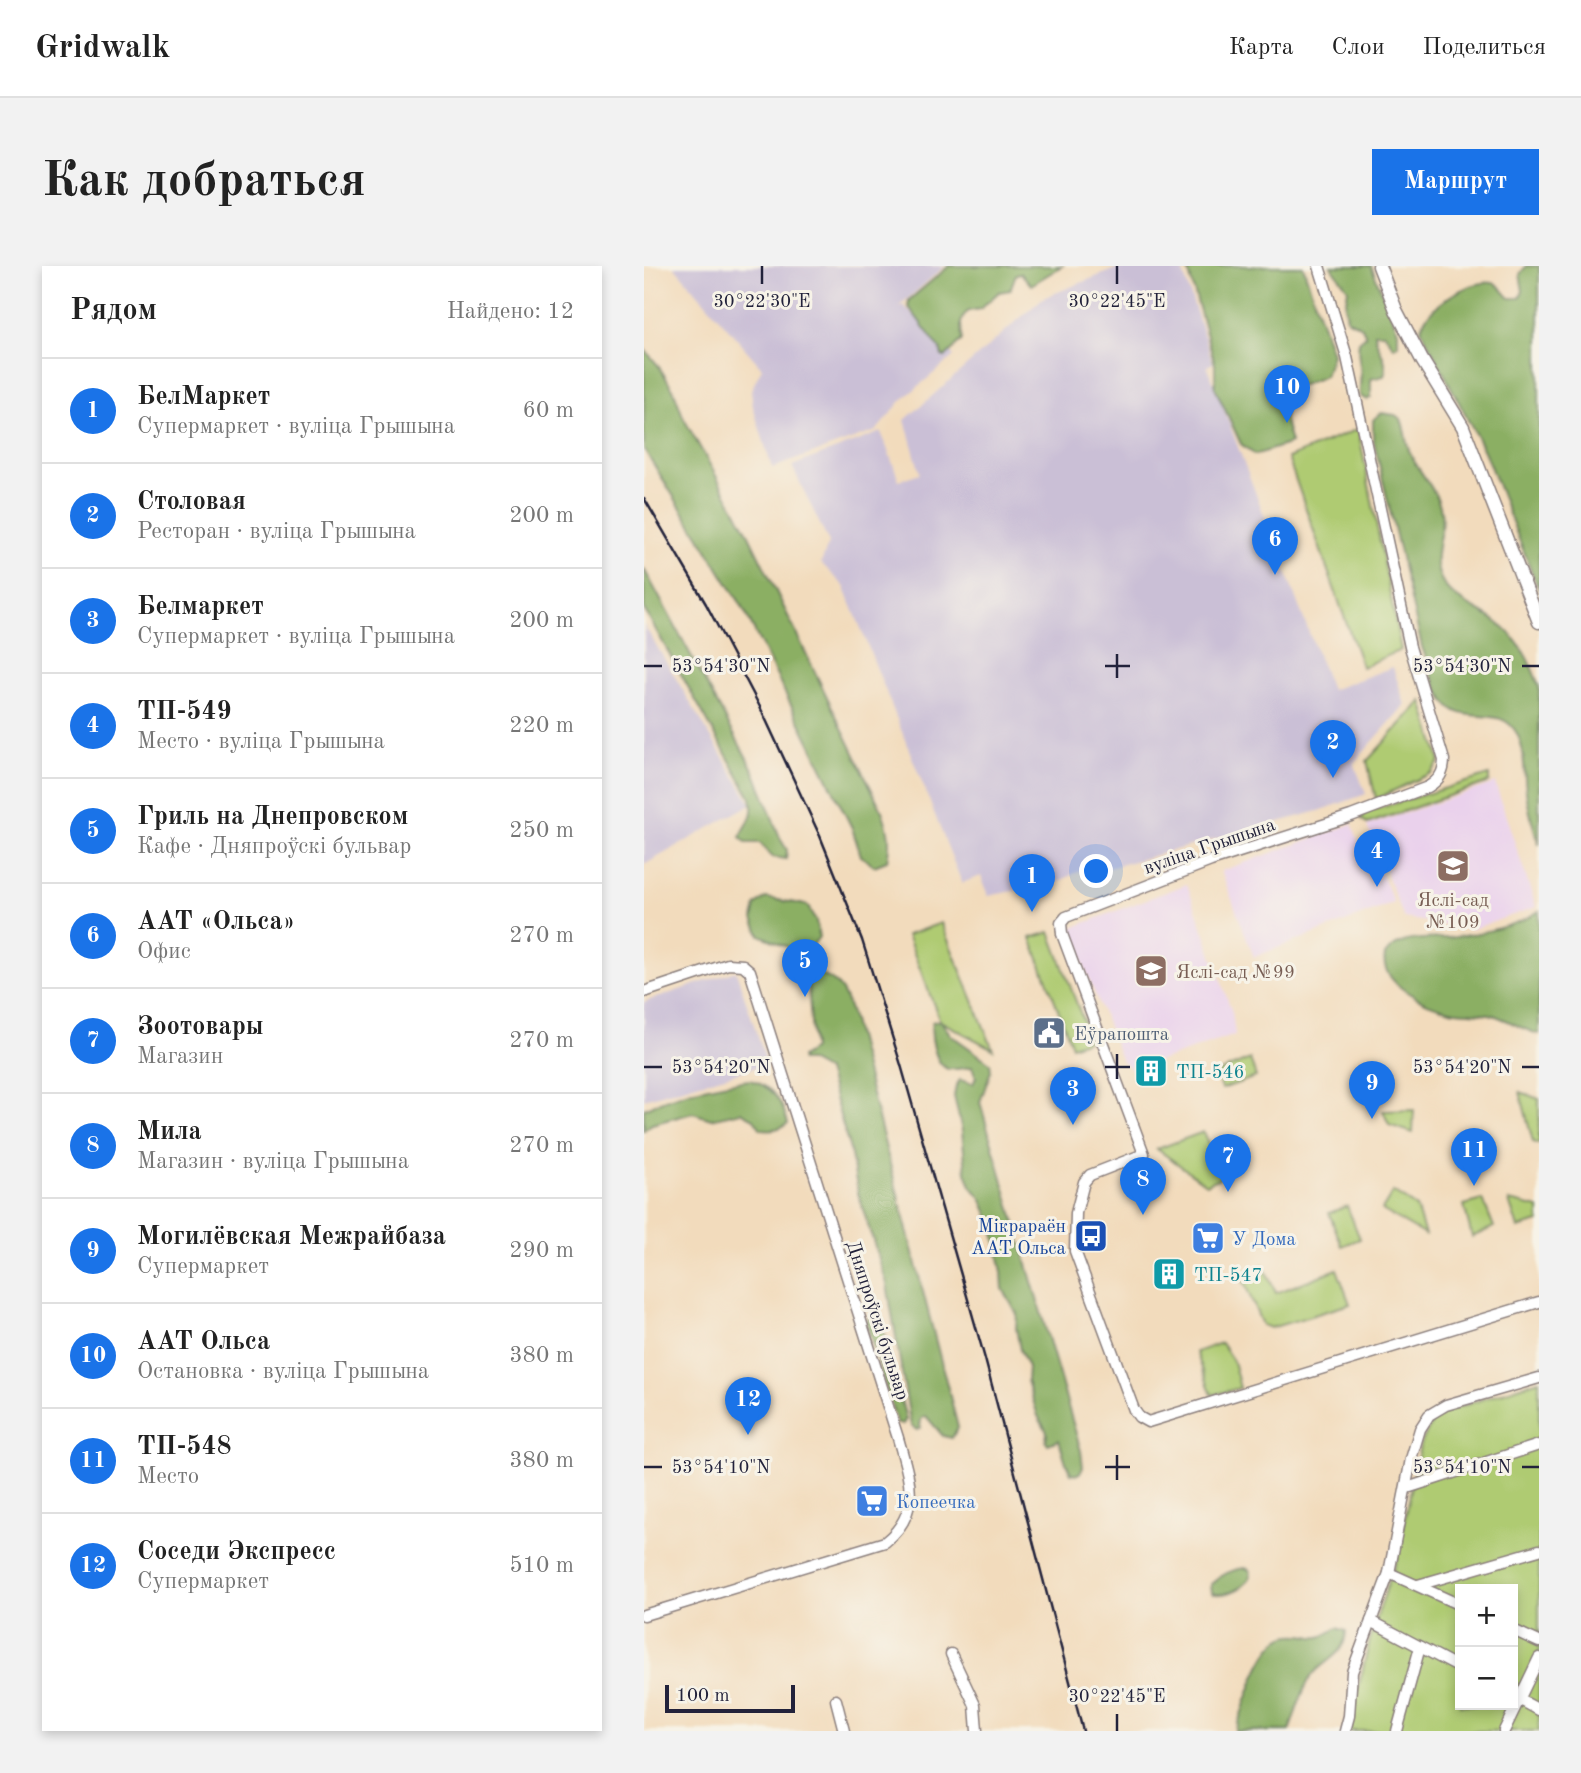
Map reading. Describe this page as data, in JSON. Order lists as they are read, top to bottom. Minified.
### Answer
{"streets":{"street":["вуліца Грышына","Дняпроўскі бульвар"]},"places":{"school or university":["Яслі-сад №109","Яслі-сад №99"],"public building":["Еўрапошта"],"building":["ТП-546","ТП-547"],"bus stop":["Мікрараён ААТ Ольса"],"supermarket":["У Дома","Копеечка"]},"scale_bar":"100 m","page":{"header":"Gridwalk","nav":["Карта","Слои","Поделиться"],"buttons":"Маршрут","title":"Как добраться","heading":["Рядом","Найдено: 12"],"list":[{"mark":"1","name":"БелМаркет","note":"Супермаркет · вуліца Грышына","value":"60 m"},{"mark":"2","name":"Столовая","note":"Ресторан · вуліца Грышына","value":"200 m"},{"mark":"3","name":"Белмаркет","note":"Супермаркет · вуліца Грышына","value":"200 m"},{"mark":"4","name":"ТП-549","note":"Место · вуліца Грышына","value":"220 m"},{"mark":"5","name":"Гриль на Днепровском","note":"Кафе · Дняпроўскі бульвар","value":"250 m"},{"mark":"6","name":"ААТ «Ольса»","note":"Офис","value":"270 m"},{"mark":"7","name":"Зоотовары","note":"Магазин","value":"270 m"},{"mark":"8","name":"Мила","note":"Магазин · вуліца Грышына","value":"270 m"},{"mark":"9","name":"Могилёвская Межрайбаза","note":"Супермаркет","value":"290 m"},{"mark":"10","name":"ААТ Ольса","note":"Остановка · вуліца Грышына","value":"380 m"},{"mark":"11","name":"ТП-548","note":"Место","value":"380 m"},{"mark":"12","name":"Соседи Экспресс","note":"Супермаркет","value":"510 m"}],"pins":["10","6","2","4","1","5","9","3","11","7","8","12"],"map_buttons":["+","−"],"scale":"100 m"},"coordinates":["30°22'30\"E","30°22'45\"E","53°54'30\"N","53°54'20\"N","53°54'10\"N"]}
